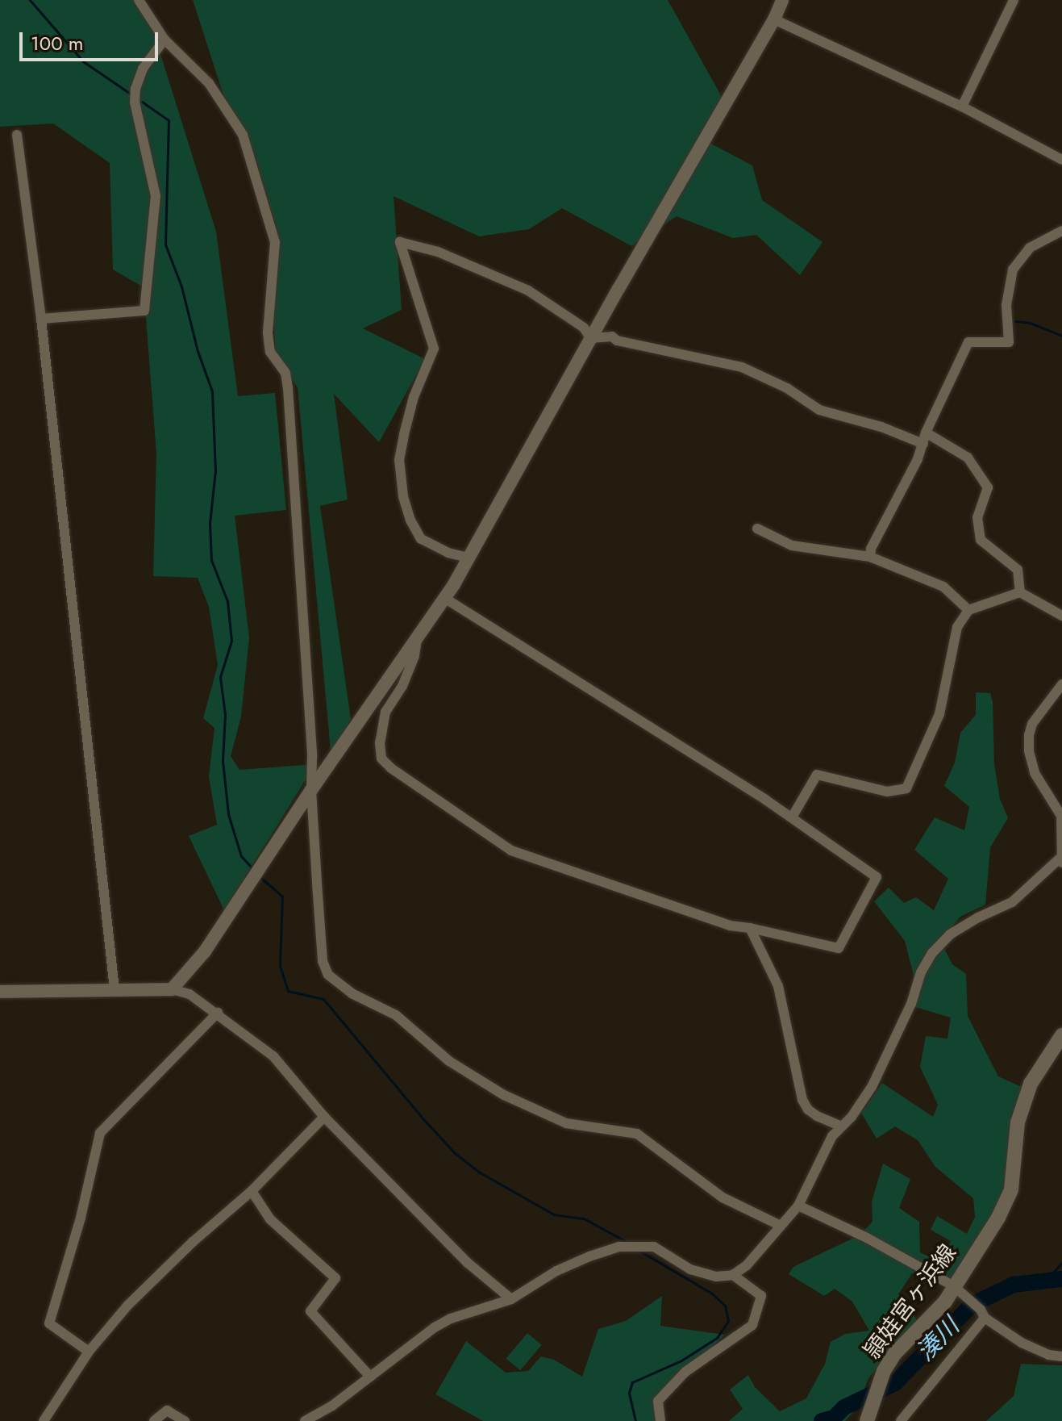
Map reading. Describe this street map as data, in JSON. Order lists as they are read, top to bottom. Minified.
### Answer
{"streets":{"main road":["頴娃宮ヶ浜線"]},"water":["湊川"],"scale_bar":"100 m"}
